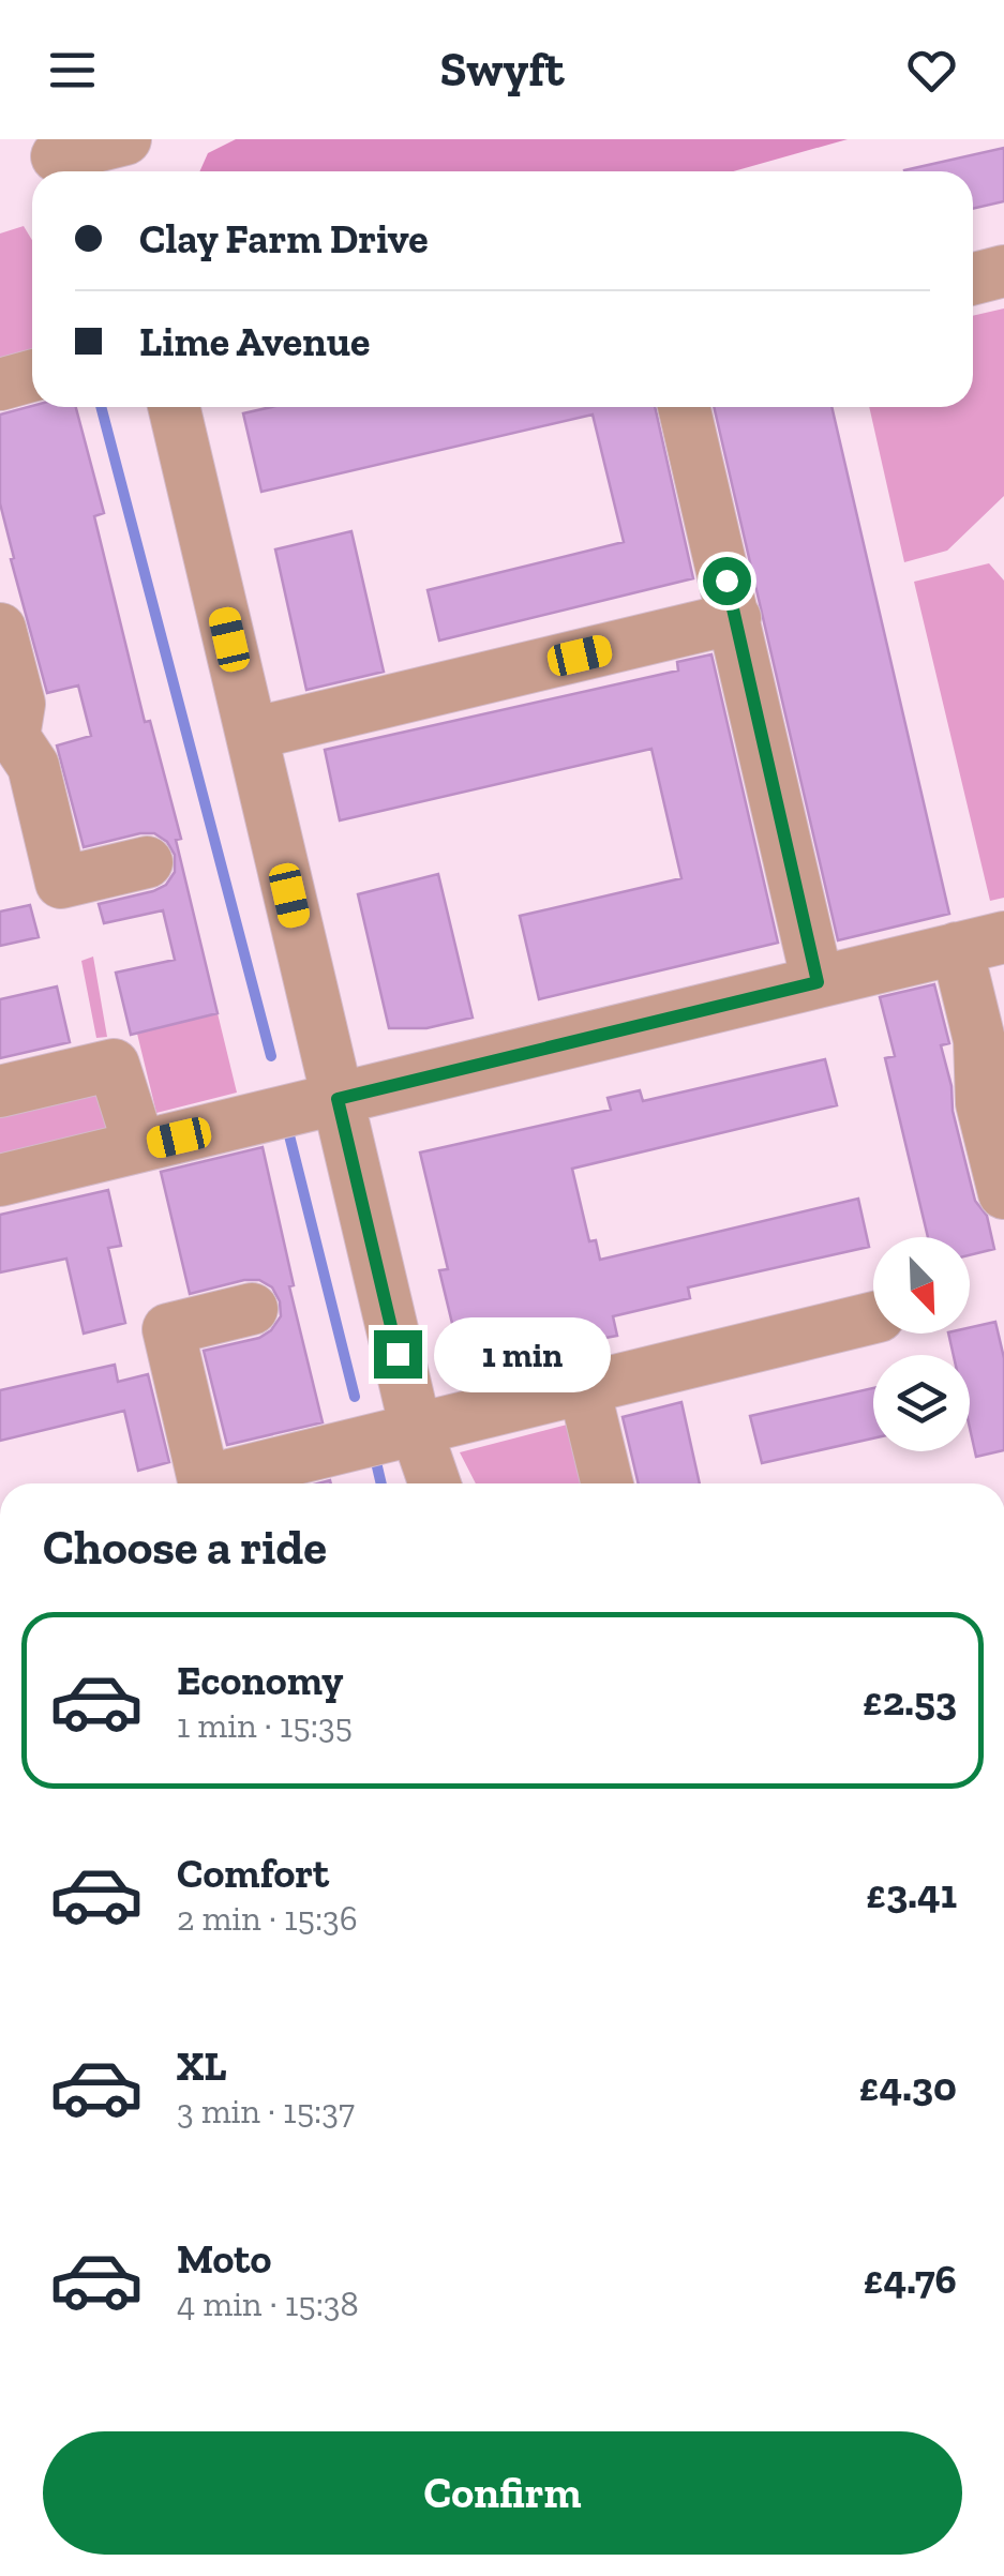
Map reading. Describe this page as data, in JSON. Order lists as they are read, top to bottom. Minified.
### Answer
{"north":"bottom right","page":{"header":"Swyft","banner":["Clay Farm Drive","Lime Avenue"],"bubble":"1 min","heading":"Choose a ride","list":[{"name":"Economy","note":"1 min · 15:35","value":"£2.53"},{"name":"Comfort","note":"2 min · 15:36","value":"£3.41"},{"name":"XL","note":"3 min · 15:37","value":"£4.30"},{"name":"Moto","note":"4 min · 15:38","value":"£4.76"}],"buttons":"Confirm"}}
